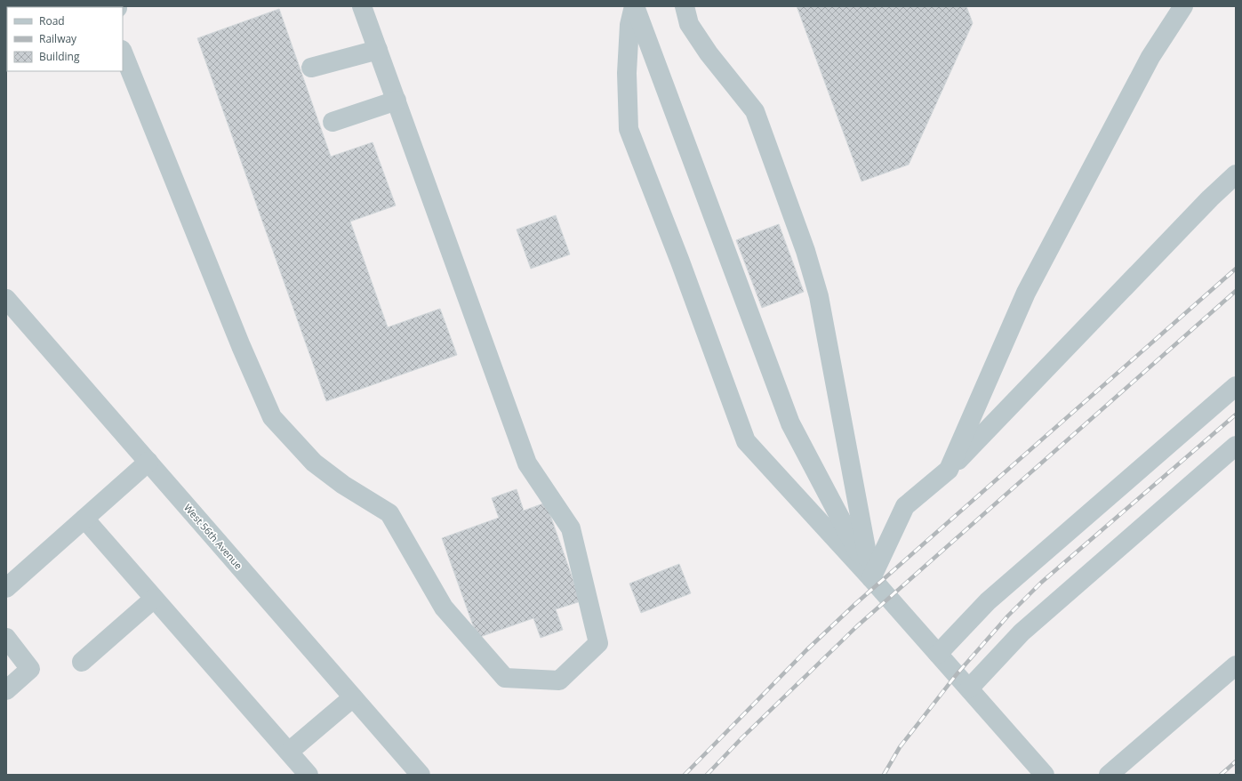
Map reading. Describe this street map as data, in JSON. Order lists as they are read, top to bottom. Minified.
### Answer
{"streets":{"street":["West 56th Avenue"]},"legend":["Road","Railway","Building"]}
